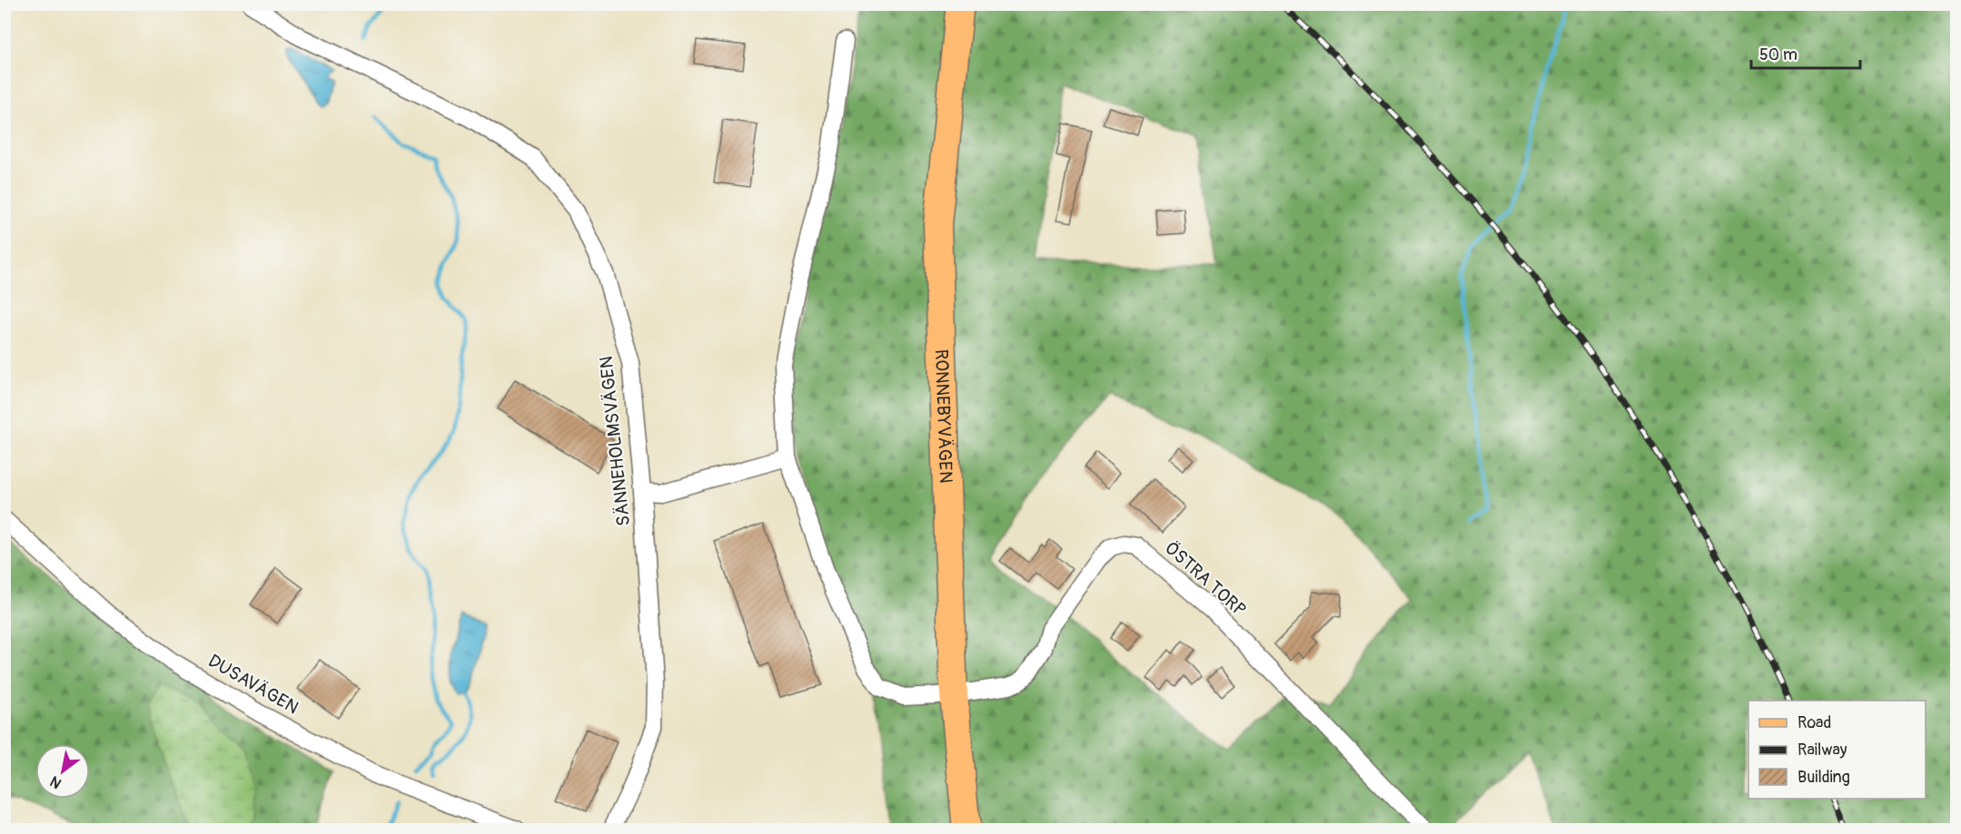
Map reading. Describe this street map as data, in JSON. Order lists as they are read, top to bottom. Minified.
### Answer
{"streets":{"main road":["RONNEBYVÄGEN"],"street":["SÄNNEHOLMSVÄGEN","ÖSTRA TORP","DUSAVÄGEN"]},"crossings":[["RONNEBYVÄGEN","ÖSTRA TORP"]],"legend":["Road","Railway","Building"],"scale_bar":"50 m","north":"bottom left"}
